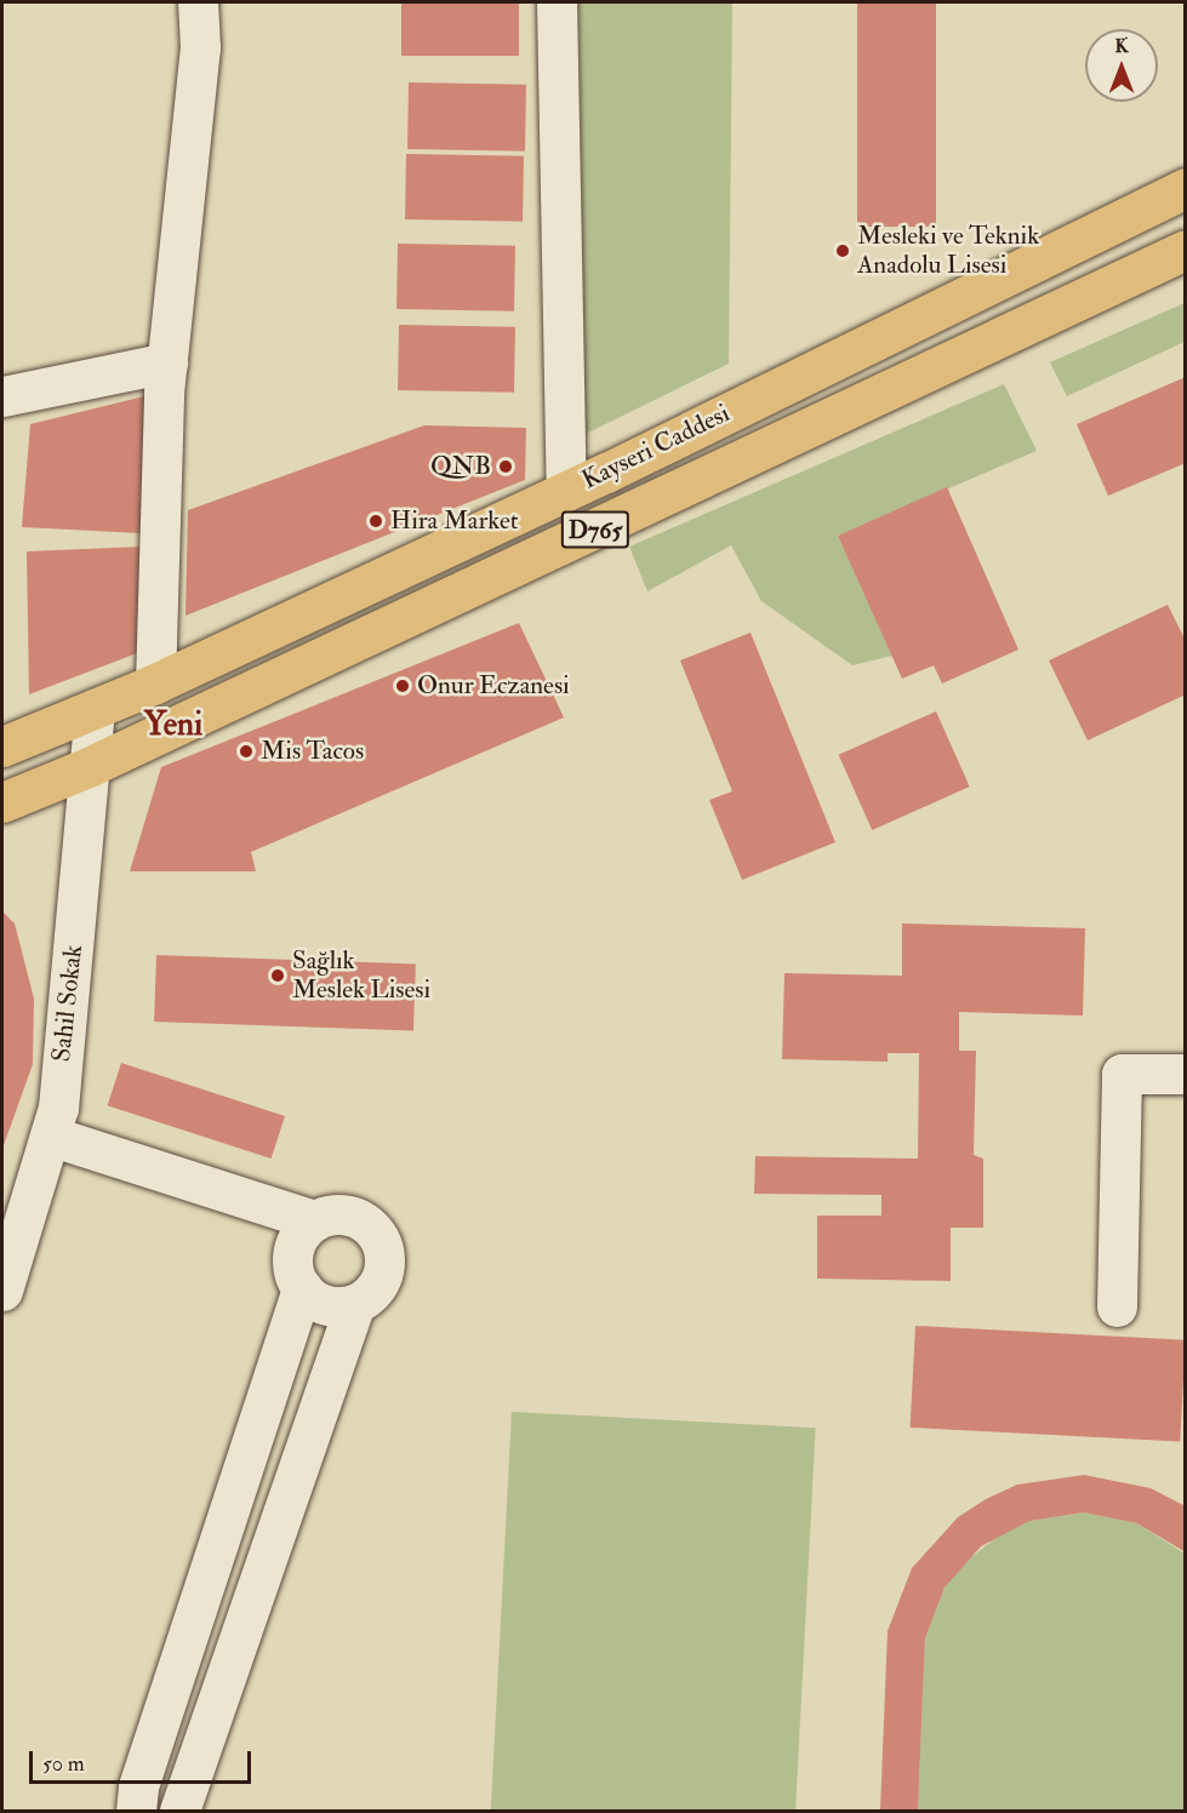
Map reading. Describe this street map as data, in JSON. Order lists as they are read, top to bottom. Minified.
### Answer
{"streets":{"main road":["Kayseri Caddesi","D765"],"street":["Sahil Sokak"]},"crossings":[["Kayseri Caddesi","Sahil Sokak"]],"districts":["Yeni"],"places":["Mesleki ve Teknik Anadolu Lisesi","QNB","Hira Market","Onur Eczanesi","Mis Tacos","Sağlık Meslek Lisesi"],"scale_bar":"50 m","north":"top"}
